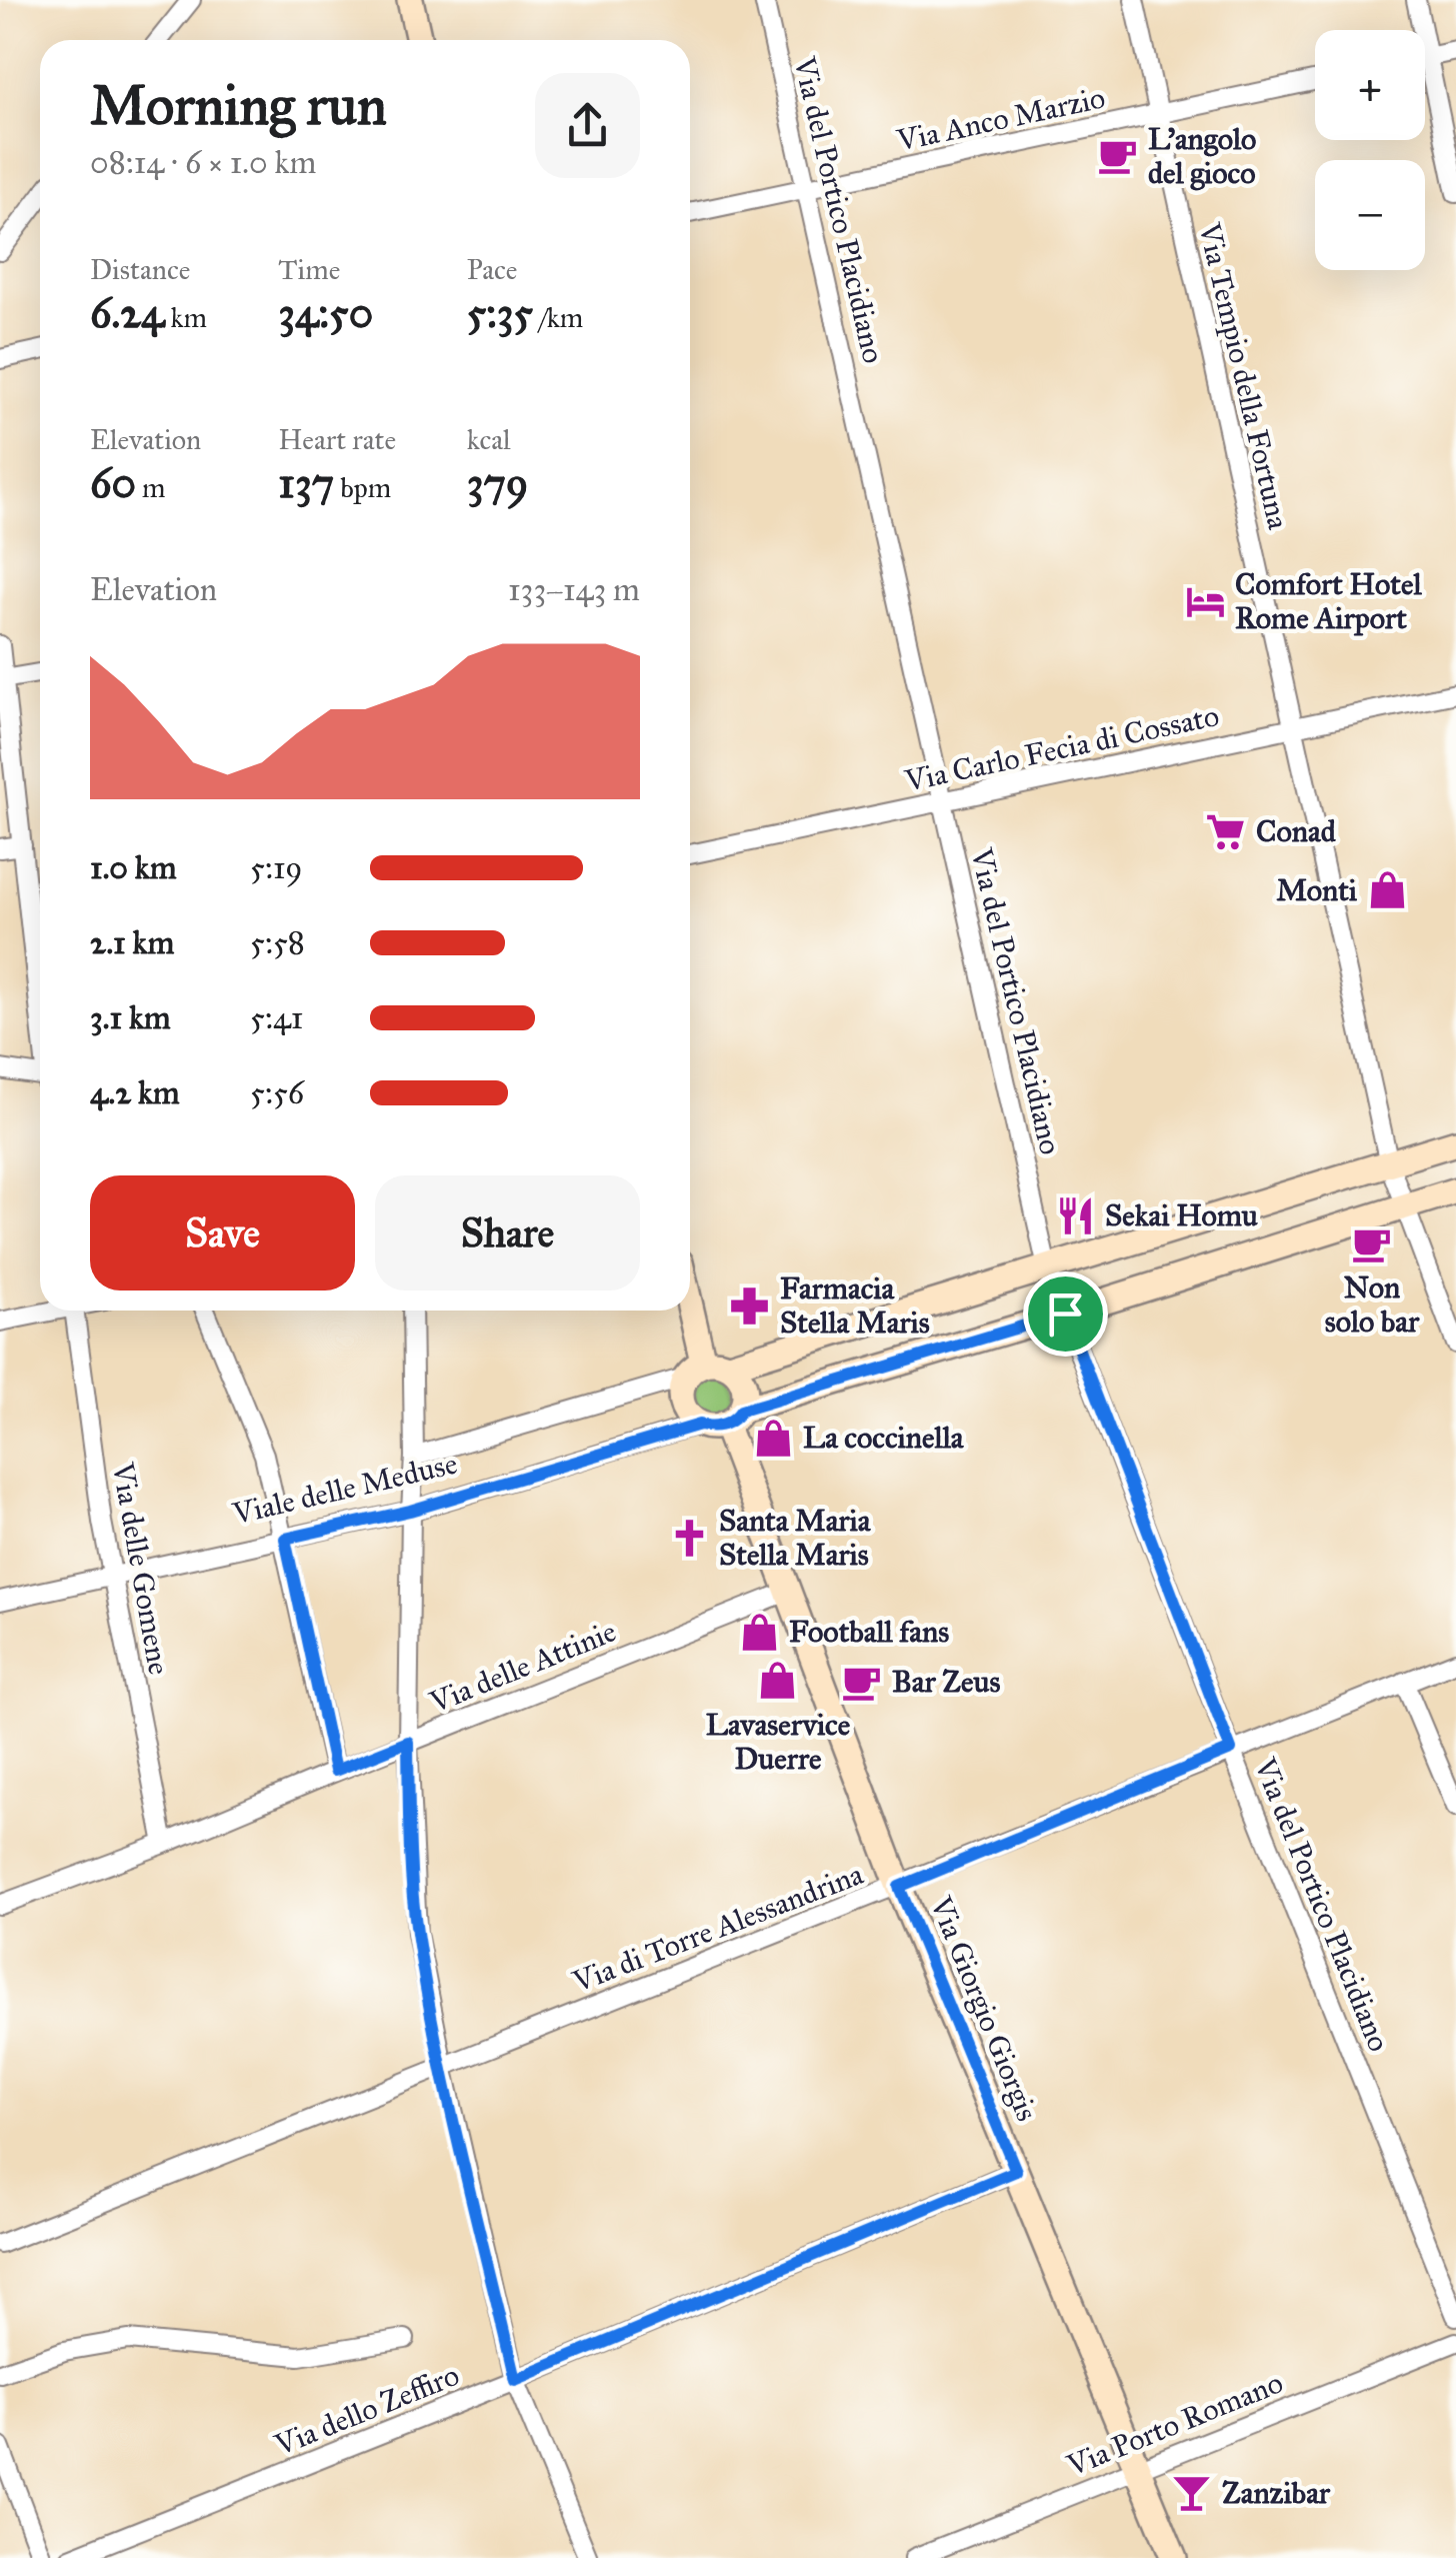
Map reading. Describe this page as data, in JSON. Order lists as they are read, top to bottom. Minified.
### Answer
{"streets":{"street":["Via Anco Marzio","Via del Portico Placidiano","Via Tempio della Fortuna","Via Carlo Fecia di Cossato","Viale delle Meduse","Via delle Gomene","Via delle Attinie","Via di Torre Alessandrina","Via Giorgio Giorgis","Via dello Zeffiro","Via Porto Romano"]},"crossings":[["Via Anco Marzio","Via del Portico Placidiano"],["Via Anco Marzio","Via Tempio della Fortuna"],["Via del Portico Placidiano","Via Carlo Fecia di Cossato"],["Via del Portico Placidiano","Viale delle Meduse"],["Via del Portico Placidiano","Via di Torre Alessandrina"],["Via Tempio della Fortuna","Via Carlo Fecia di Cossato"],["Via Tempio della Fortuna","Viale delle Meduse"],["Viale delle Meduse","Via delle Gomene"],["Viale delle Meduse","Via Giorgio Giorgis"],["Via delle Gomene","Via delle Attinie"],["Via delle Attinie","Via Giorgio Giorgis"],["Via di Torre Alessandrina","Via Giorgio Giorgis"],["Via Giorgio Giorgis","Via dello Zeffiro"],["Via Giorgio Giorgis","Via Porto Romano"]],"places":{"cafe":["L'angolo del gioco","Non solo bar","Bar Zeus"],"hotel":["Comfort Hotel Rome Airport"],"supermarket":["Conad"],"shop":["Monti","La coccinella","Football fans","Lavaservice Duerre"],"restaurant":["Sekai Homu"],"pharmacy":["Farmacia Stella Maris"],"church":["Santa Maria Stella Maris"],"bar":["Zanzibar"]},"page":{"map_buttons":["+","−"],"heading":["Morning run","08:14 · 6 × 1.0 km"],"stats":[["Distance","6.24 km"],["Time","34:50"],["Pace","5:35 /km"],["Elevation","60 m"],["Heart rate","137 bpm"],["kcal","379"]],"chart":["Elevation","133–143 m"],"list":[{"name":"1.0 km","note":"5:19"},{"name":"2.1 km","note":"5:58"},{"name":"3.1 km","note":"5:41"},{"name":"4.2 km","note":"5:56"}],"buttons":["Save","Share"]}}
